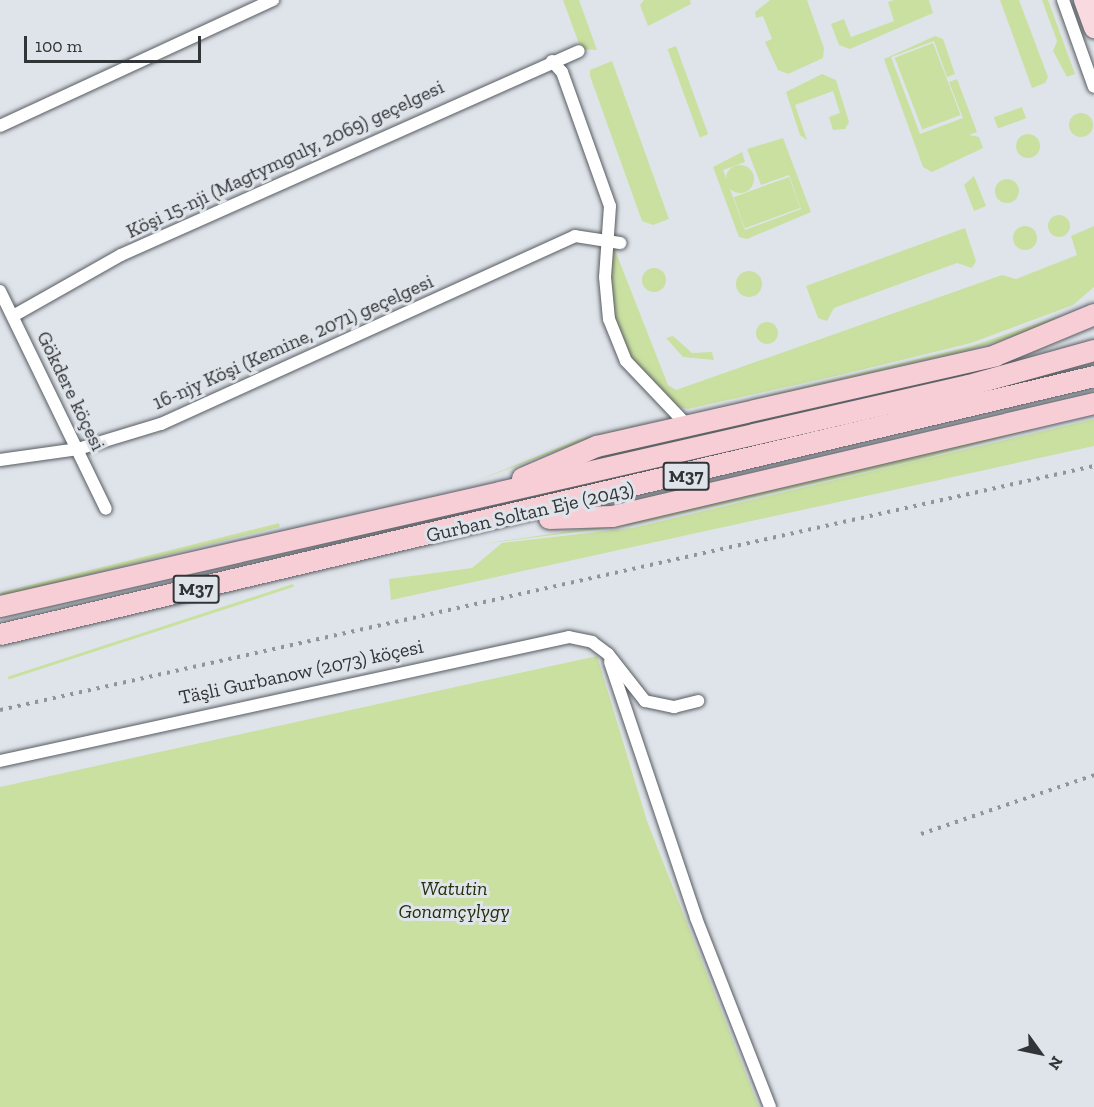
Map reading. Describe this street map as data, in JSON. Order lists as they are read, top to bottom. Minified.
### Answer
{"streets":{"highway":["M37","Gurban Soltan Eje (2043)"],"street":["Köşi 15-nji (Magtymguly, 2069) geçelgesi","16-njy Köşi (Kemine, 2071) geçelgesi","Gökdere köçesi","Täşli Gurbanow (2073) köçesi"]},"crossings":[["Köşi 15-nji (Magtymguly, 2069) geçelgesi","Gökdere köçesi"],["16-njy Köşi (Kemine, 2071) geçelgesi","Gökdere köçesi"]],"parks":["Watutin Gonamçylygy"],"scale_bar":"100 m","north":"bottom right"}
